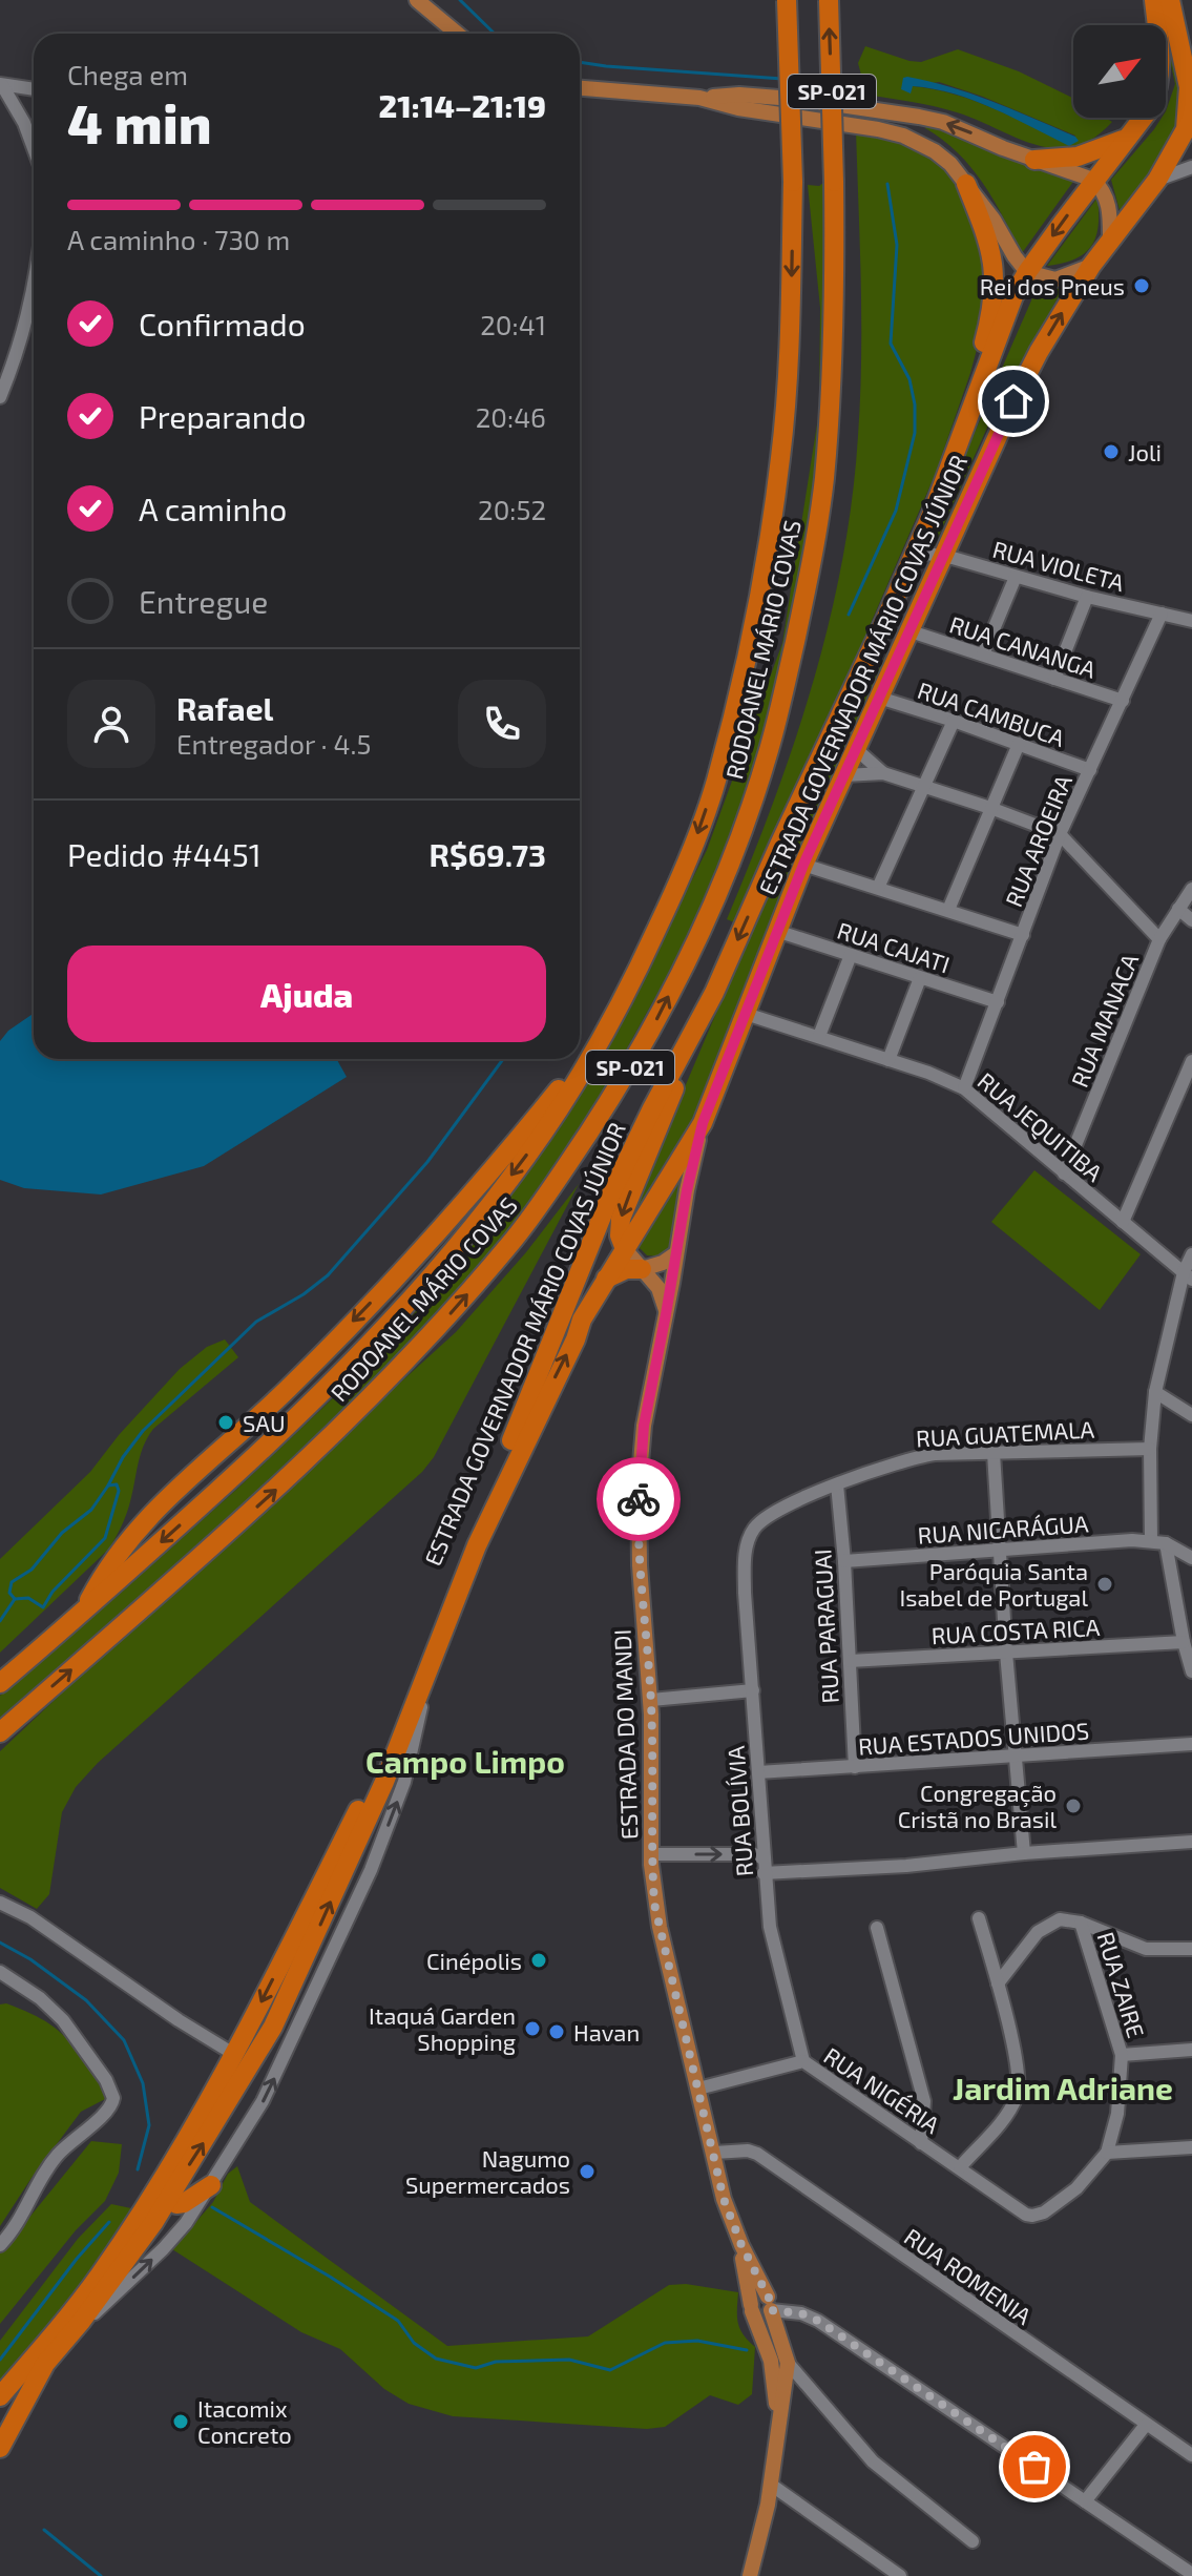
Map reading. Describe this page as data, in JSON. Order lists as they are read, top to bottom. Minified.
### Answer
{"streets":{"highway":["SP-021","RODOANEL MÁRIO COVAS","ESTRADA GOVERNADOR MÁRIO COVAS JÚNIOR"],"main road":["ESTRADA DO MANDI"],"street":["RUA VIOLETA","RUA CANANGA","RUA CAMBUCA","RUA AROEIRA","RUA CAJATI","RUA MANACA","RUA JEQUITIBA","RUA GUATEMALA","RUA NICARÁGUA","RUA PARAGUAI","RUA COSTA RICA","RUA ESTADOS UNIDOS","RUA BOLÍVIA","RUA ZAIRE","RUA NIGÉRIA","RUA ROMENIA"]},"crossings":[["RUA VIOLETA","ESTRADA GOVERNADOR MÁRIO COVAS JÚNIOR"],["RUA VIOLETA","RUA AROEIRA"],["RUA CANANGA","ESTRADA GOVERNADOR MÁRIO COVAS JÚNIOR"],["RUA CANANGA","RUA AROEIRA"],["ESTRADA GOVERNADOR MÁRIO COVAS JÚNIOR","RUA CAMBUCA"],["ESTRADA GOVERNADOR MÁRIO COVAS JÚNIOR","RUA CAJATI"],["ESTRADA GOVERNADOR MÁRIO COVAS JÚNIOR","RUA JEQUITIBA"],["ESTRADA GOVERNADOR MÁRIO COVAS JÚNIOR","ESTRADA DO MANDI"],["RUA CAMBUCA","RUA AROEIRA"],["RUA AROEIRA","RUA CAJATI"],["RUA AROEIRA","RUA JEQUITIBA"],["RUA MANACA","RUA JEQUITIBA"],["RUA GUATEMALA","RUA PARAGUAI"],["RUA GUATEMALA","RUA BOLÍVIA"],["RUA NICARÁGUA","RUA PARAGUAI"],["RUA PARAGUAI","RUA COSTA RICA"],["RUA PARAGUAI","RUA ESTADOS UNIDOS"],["ESTRADA DO MANDI","RUA NIGÉRIA"],["ESTRADA DO MANDI","RUA ROMENIA"],["RUA ESTADOS UNIDOS","RUA BOLÍVIA"],["RUA BOLÍVIA","RUA NIGÉRIA"],["RUA ZAIRE","RUA NIGÉRIA"]],"districts":["Campo Limpo","Jardim Adriane"],"places":["Rei dos Pneus","Joli","SAU","Paróquia Santa Isabel de Portugal","Congregação Cristã no Brasil","Cinépolis","Itaquá Garden Shopping","Havan","Nagumo Supermercados","Itacomix Concreto"],"north":"top right","page":{"heading":["4 min","Chega em","21:14–21:19"],"panel":["Rafael","Entregador · 4.5","Pedido #4451","R$69.73"],"bar":"A caminho · 730 m","list":[["Confirmado","20:41"],["Preparando","20:46"],["A caminho","20:52"],"Entregue"],"buttons":"Ajuda"}}
